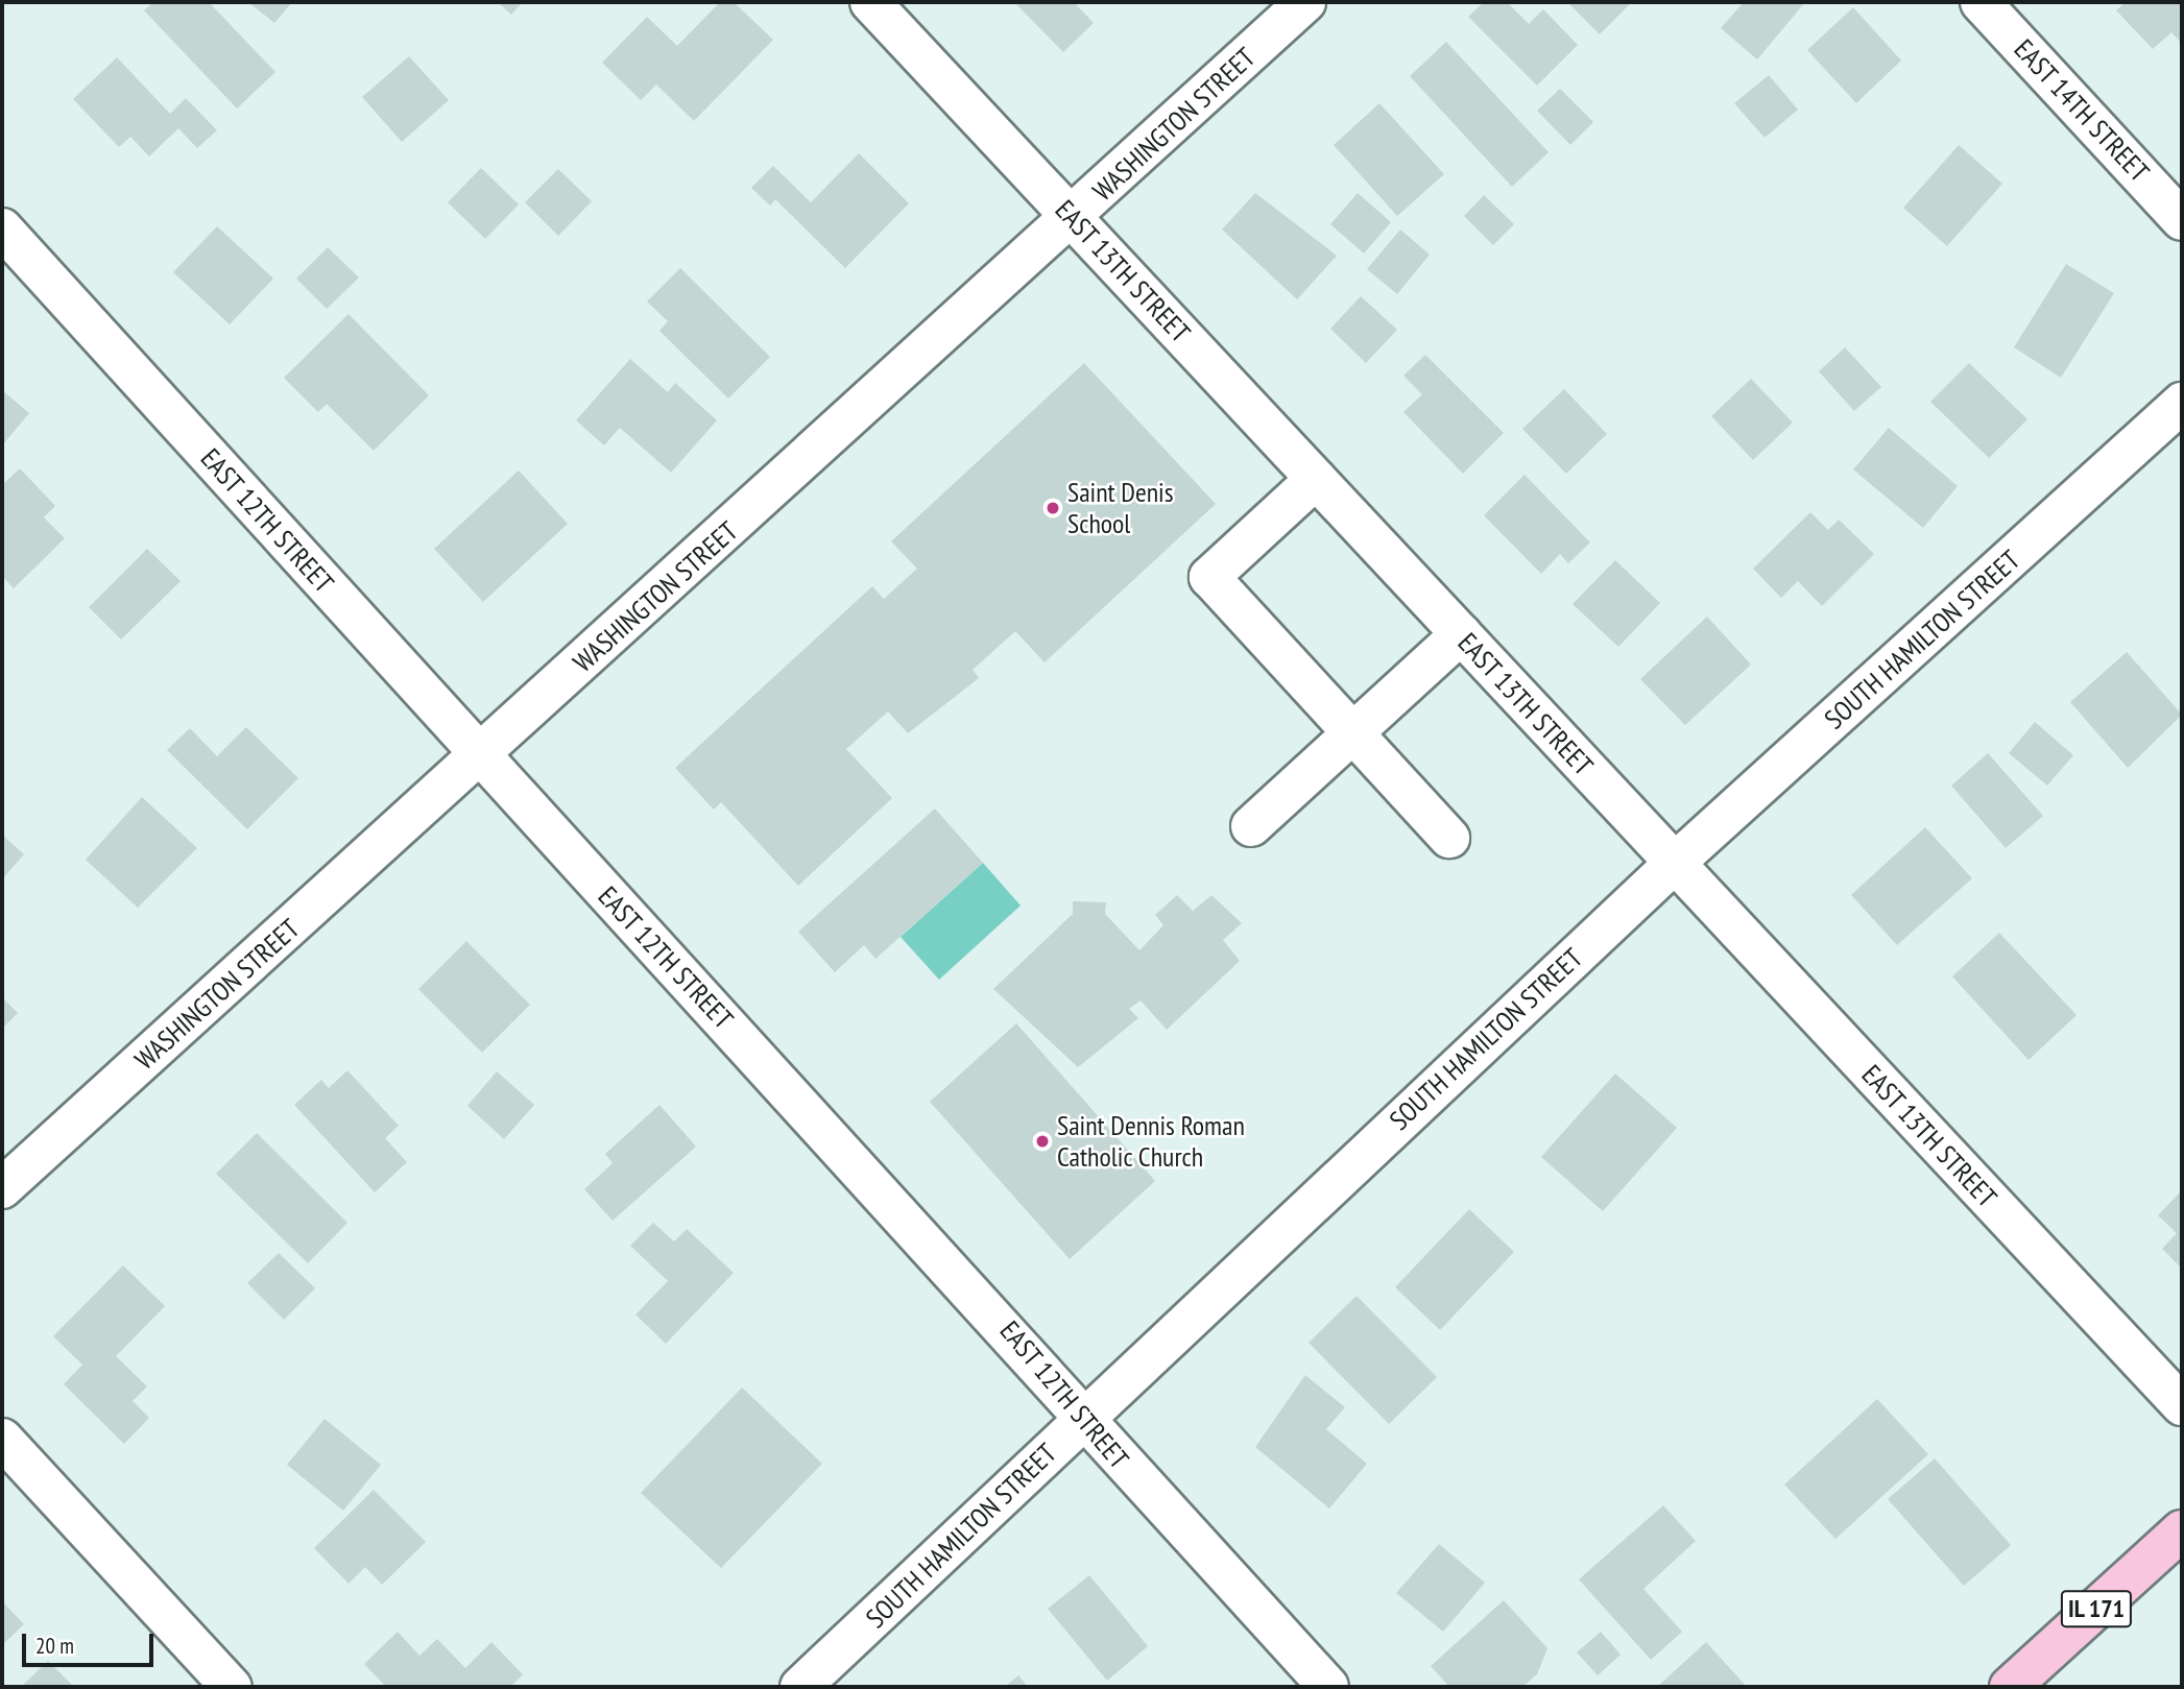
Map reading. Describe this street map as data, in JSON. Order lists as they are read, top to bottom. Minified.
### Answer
{"streets":{"main road":["IL 171"],"street":["EAST 14TH STREET","WASHINGTON STREET","EAST 13TH STREET","EAST 12TH STREET","SOUTH HAMILTON STREET"]},"crossings":[["WASHINGTON STREET","EAST 13TH STREET"],["WASHINGTON STREET","EAST 12TH STREET"],["EAST 13TH STREET","SOUTH HAMILTON STREET"],["EAST 12TH STREET","SOUTH HAMILTON STREET"]],"places":["Saint Denis School","Saint Dennis Roman Catholic Church"],"scale_bar":"20 m"}
